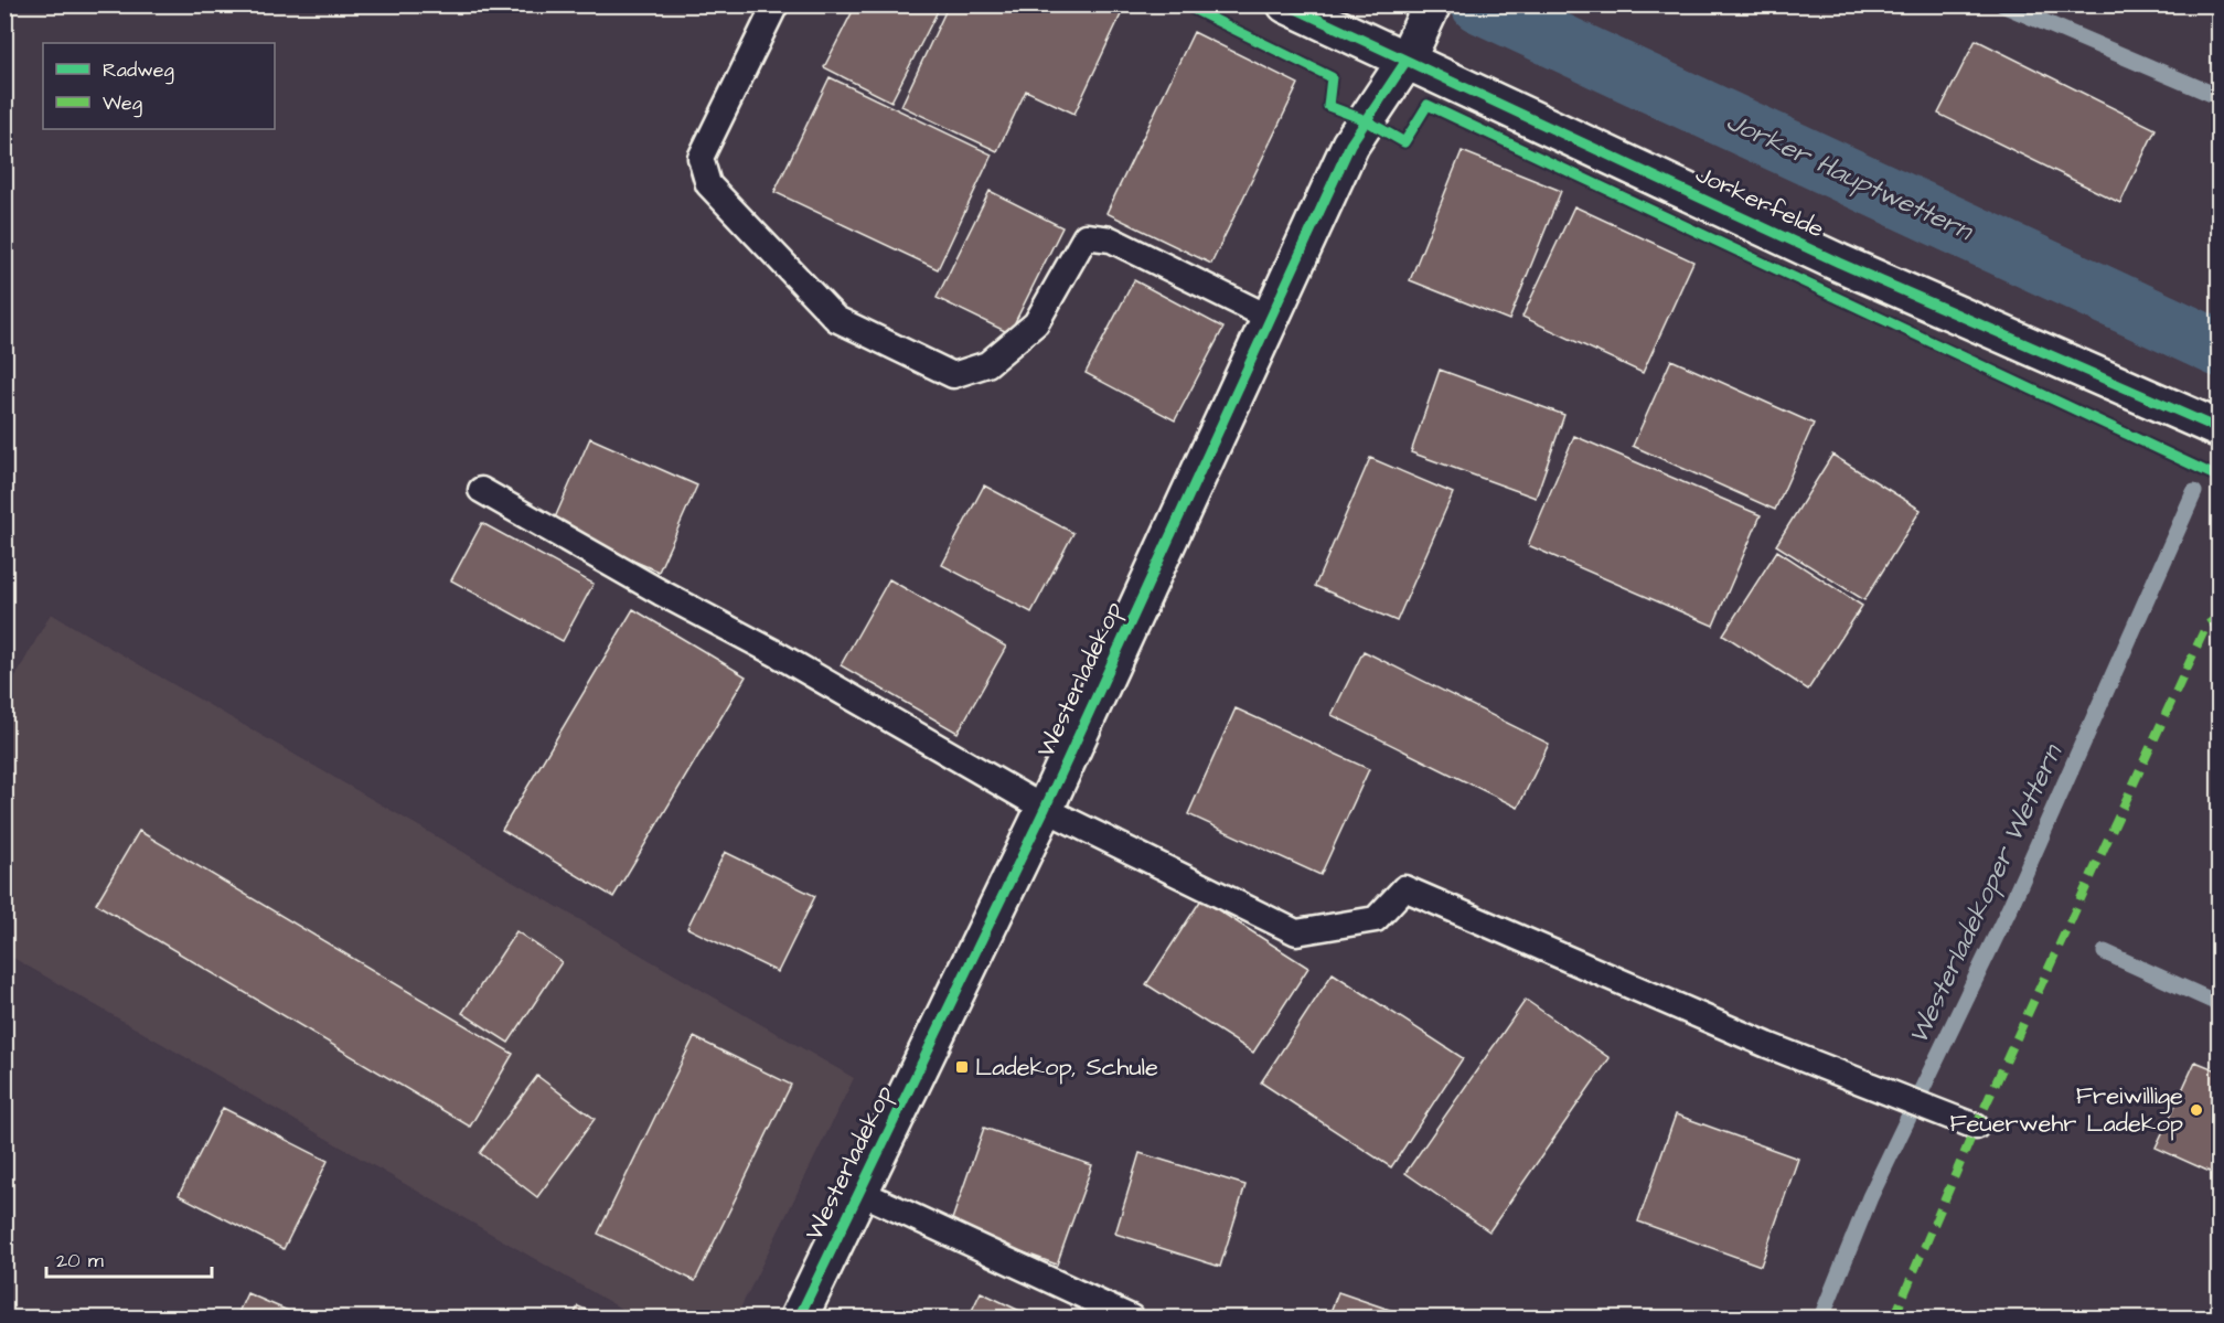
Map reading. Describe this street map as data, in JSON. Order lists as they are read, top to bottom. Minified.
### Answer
{"streets":{"street":["Jorkerfelde","Westerladekop"]},"crossings":[["Jorkerfelde","Westerladekop"]],"water":["Jorker Hauptwettern","Westerladekoper Wettern"],"places":{"transit":["Ladekop, Schule"],"other":["Freiwillige Feuerwehr Ladekop"]},"legend":["Radweg","Weg"],"scale_bar":"20 m"}
